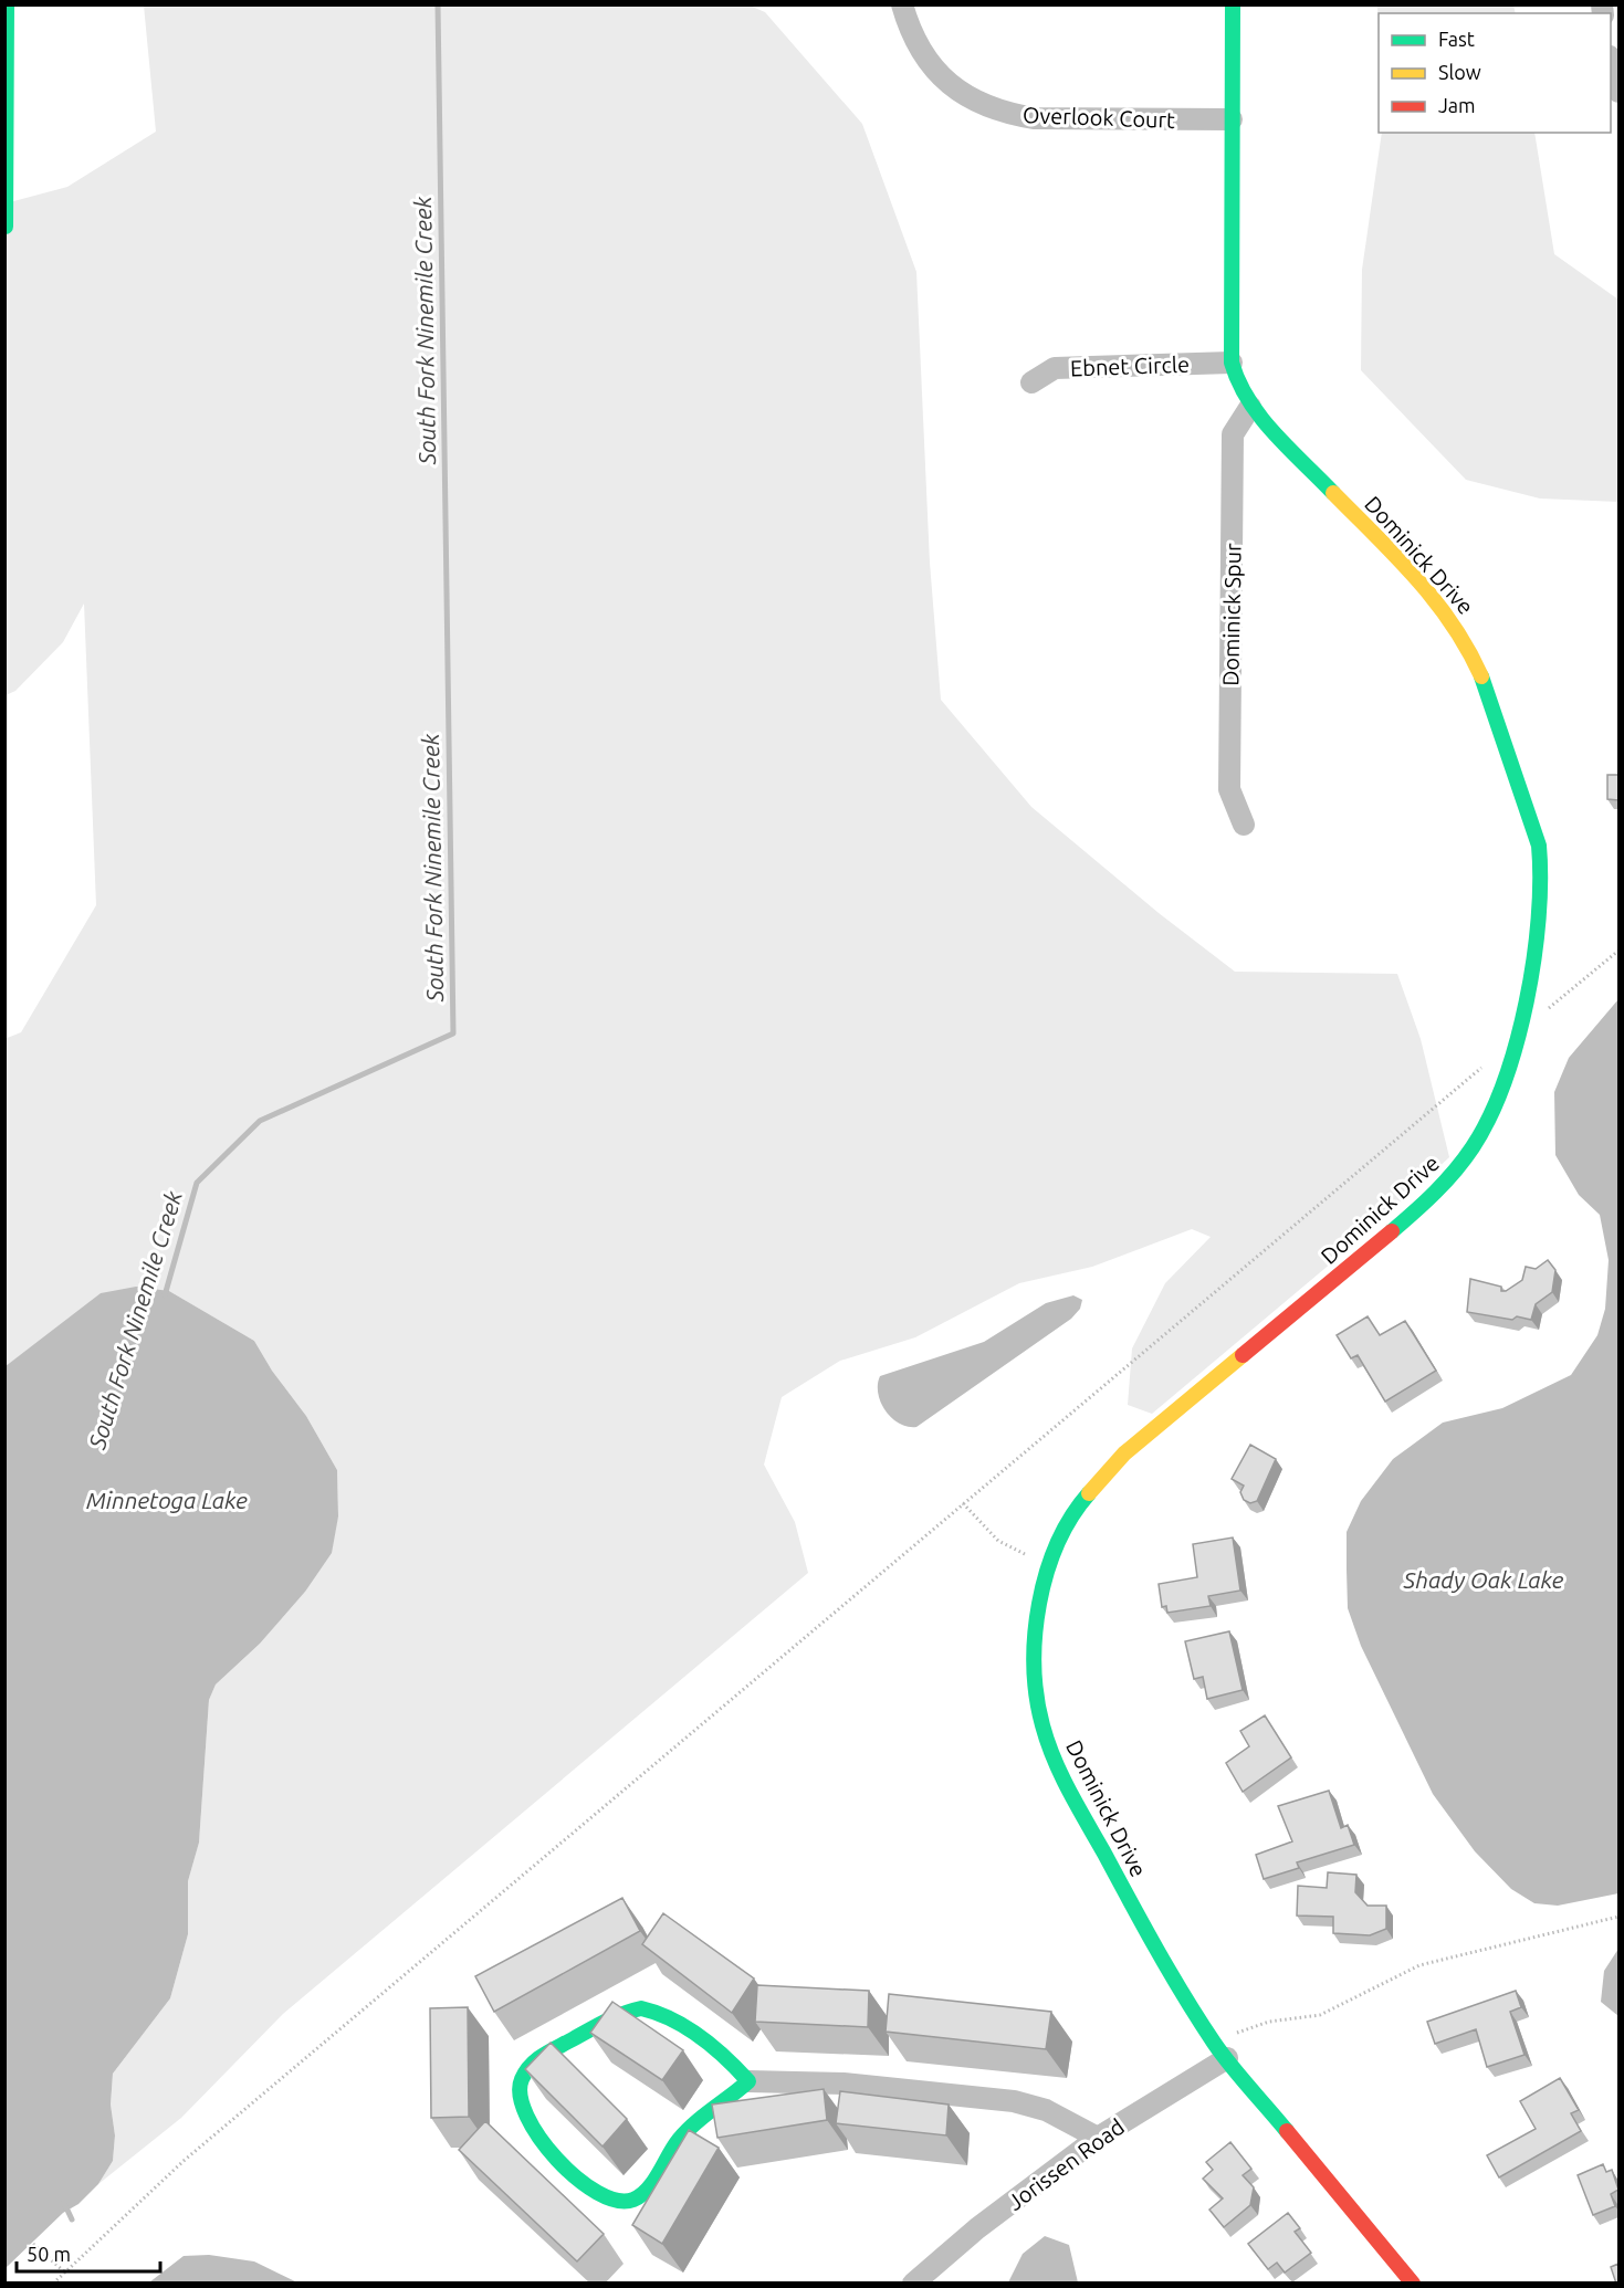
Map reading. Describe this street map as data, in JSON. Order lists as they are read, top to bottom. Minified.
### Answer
{"streets":{"street":["Overlook Court","Ebnet Circle","Dominick Drive","Dominick Spur","Jorissen Road"]},"crossings":[["Overlook Court","Dominick Drive"],["Ebnet Circle","Dominick Drive"],["Dominick Drive","Dominick Spur"],["Dominick Drive","Jorissen Road"]],"water":["South Fork Ninemile Creek","Minnetoga Lake","Shady Oak Lake"],"legend":["Fast","Slow","Jam"],"scale_bar":"50 m"}
